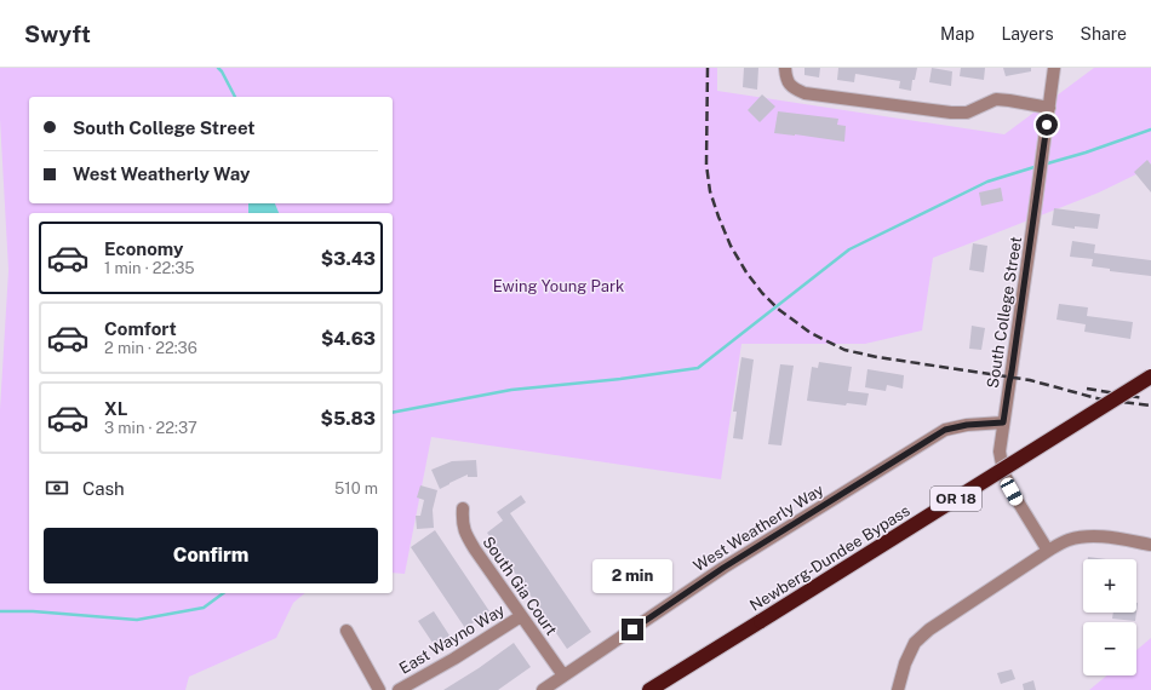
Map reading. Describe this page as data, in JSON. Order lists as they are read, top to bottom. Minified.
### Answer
{"streets":{"highway":["OR 18","Newberg-Dundee Bypass"],"street":["South College Street","West Weatherly Way","South Gia Court","East Wayno Way"]},"crossings":[["South College Street","West Weatherly Way"],["West Weatherly Way","South Gia Court"],["South Gia Court","East Wayno Way"]],"parks":["Ewing Young Park"],"page":{"header":"Swyft","nav":["Map","Layers","Share"],"banner":["South College Street","West Weatherly Way"],"list":[{"name":"Economy","note":"1 min · 22:35","value":"$3.43"},{"name":"Comfort","note":"2 min · 22:36","value":"$4.63"},{"name":"XL","note":"3 min · 22:37","value":"$5.83"}],"pay":["Cash","510 m"],"buttons":"Confirm","map_buttons":["+","−"],"bubble":"2 min"}}
